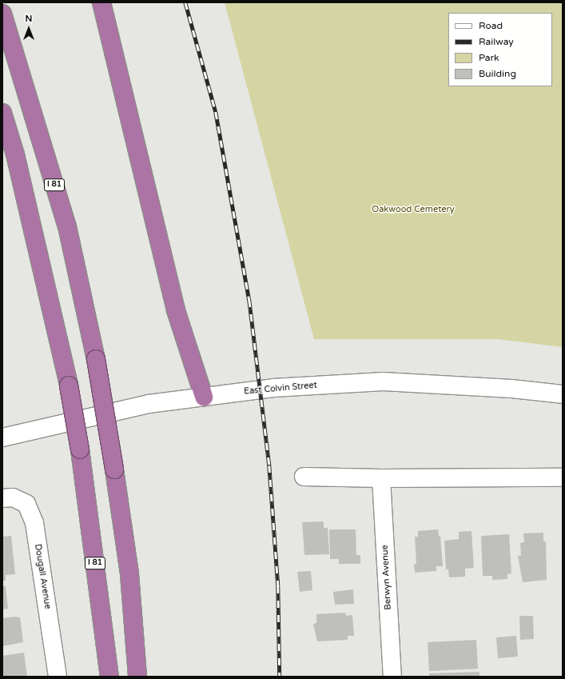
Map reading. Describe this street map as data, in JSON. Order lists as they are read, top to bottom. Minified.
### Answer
{"streets":{"highway":["I 81"],"street":["East Colvin Street","Dougall Avenue","Berwyn Avenue"]},"parks":["Oakwood Cemetery"],"legend":["Road","Railway","Park","Building"],"north":"top"}
